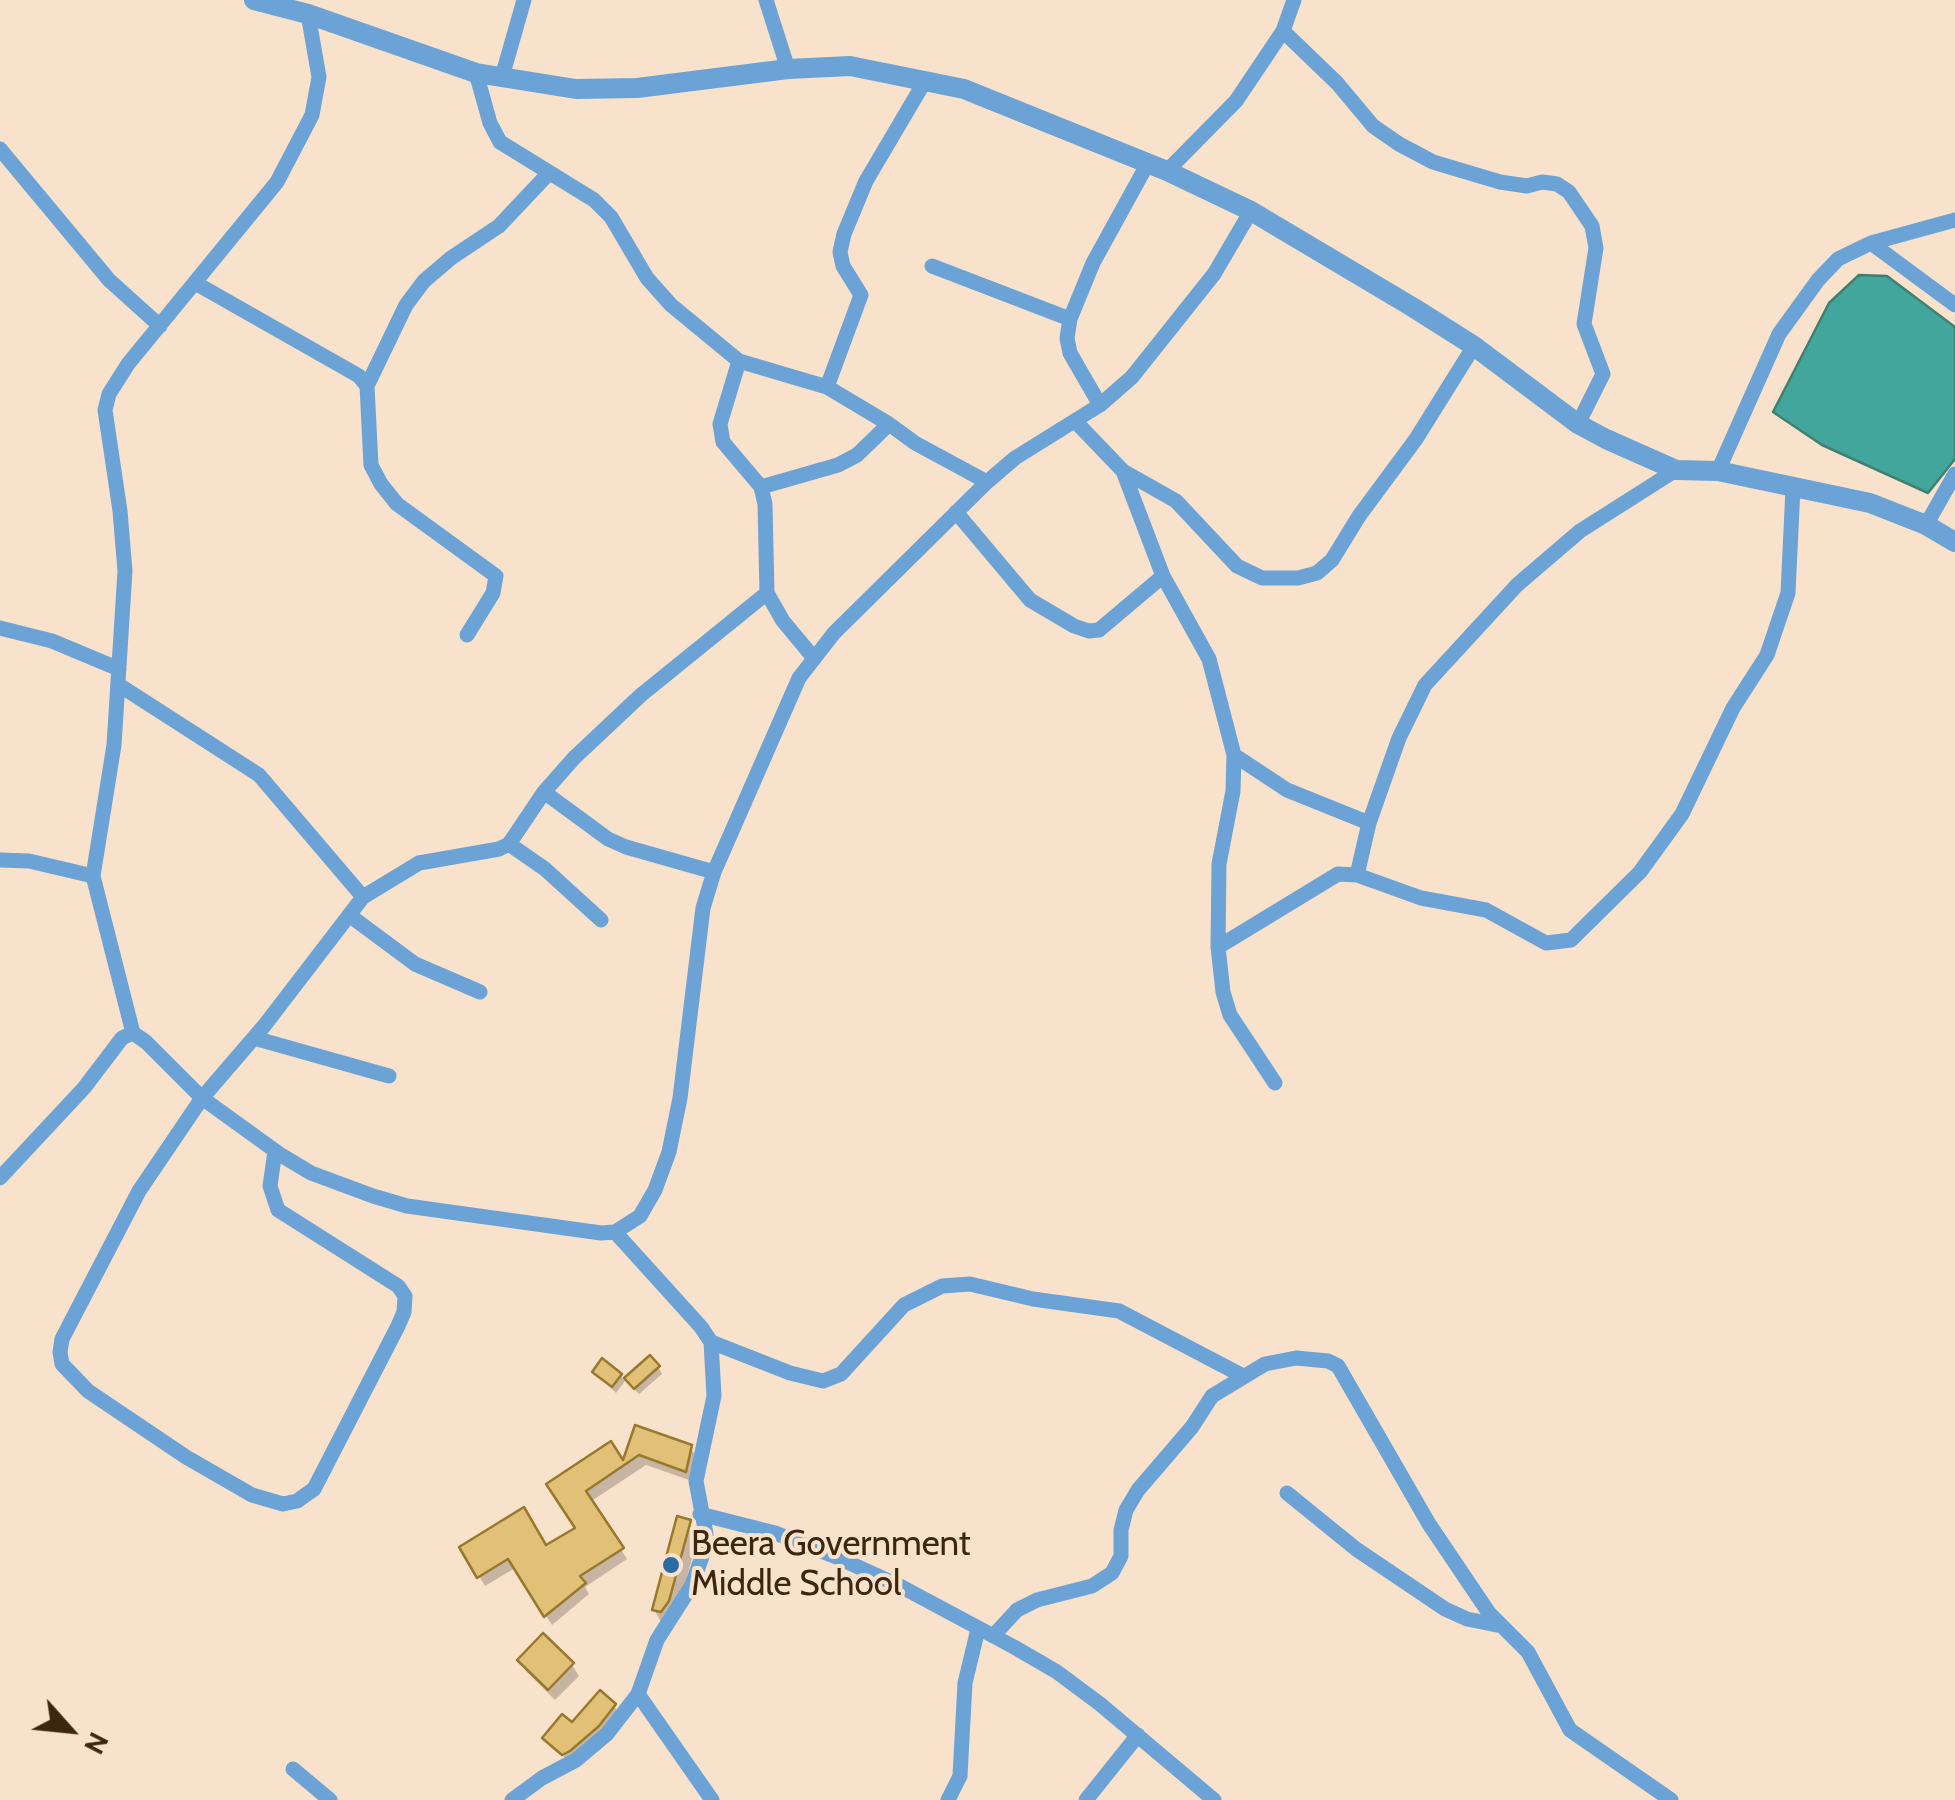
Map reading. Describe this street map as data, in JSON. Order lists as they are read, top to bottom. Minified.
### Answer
{"places":["Beera Government Middle School"],"north":"bottom right"}
